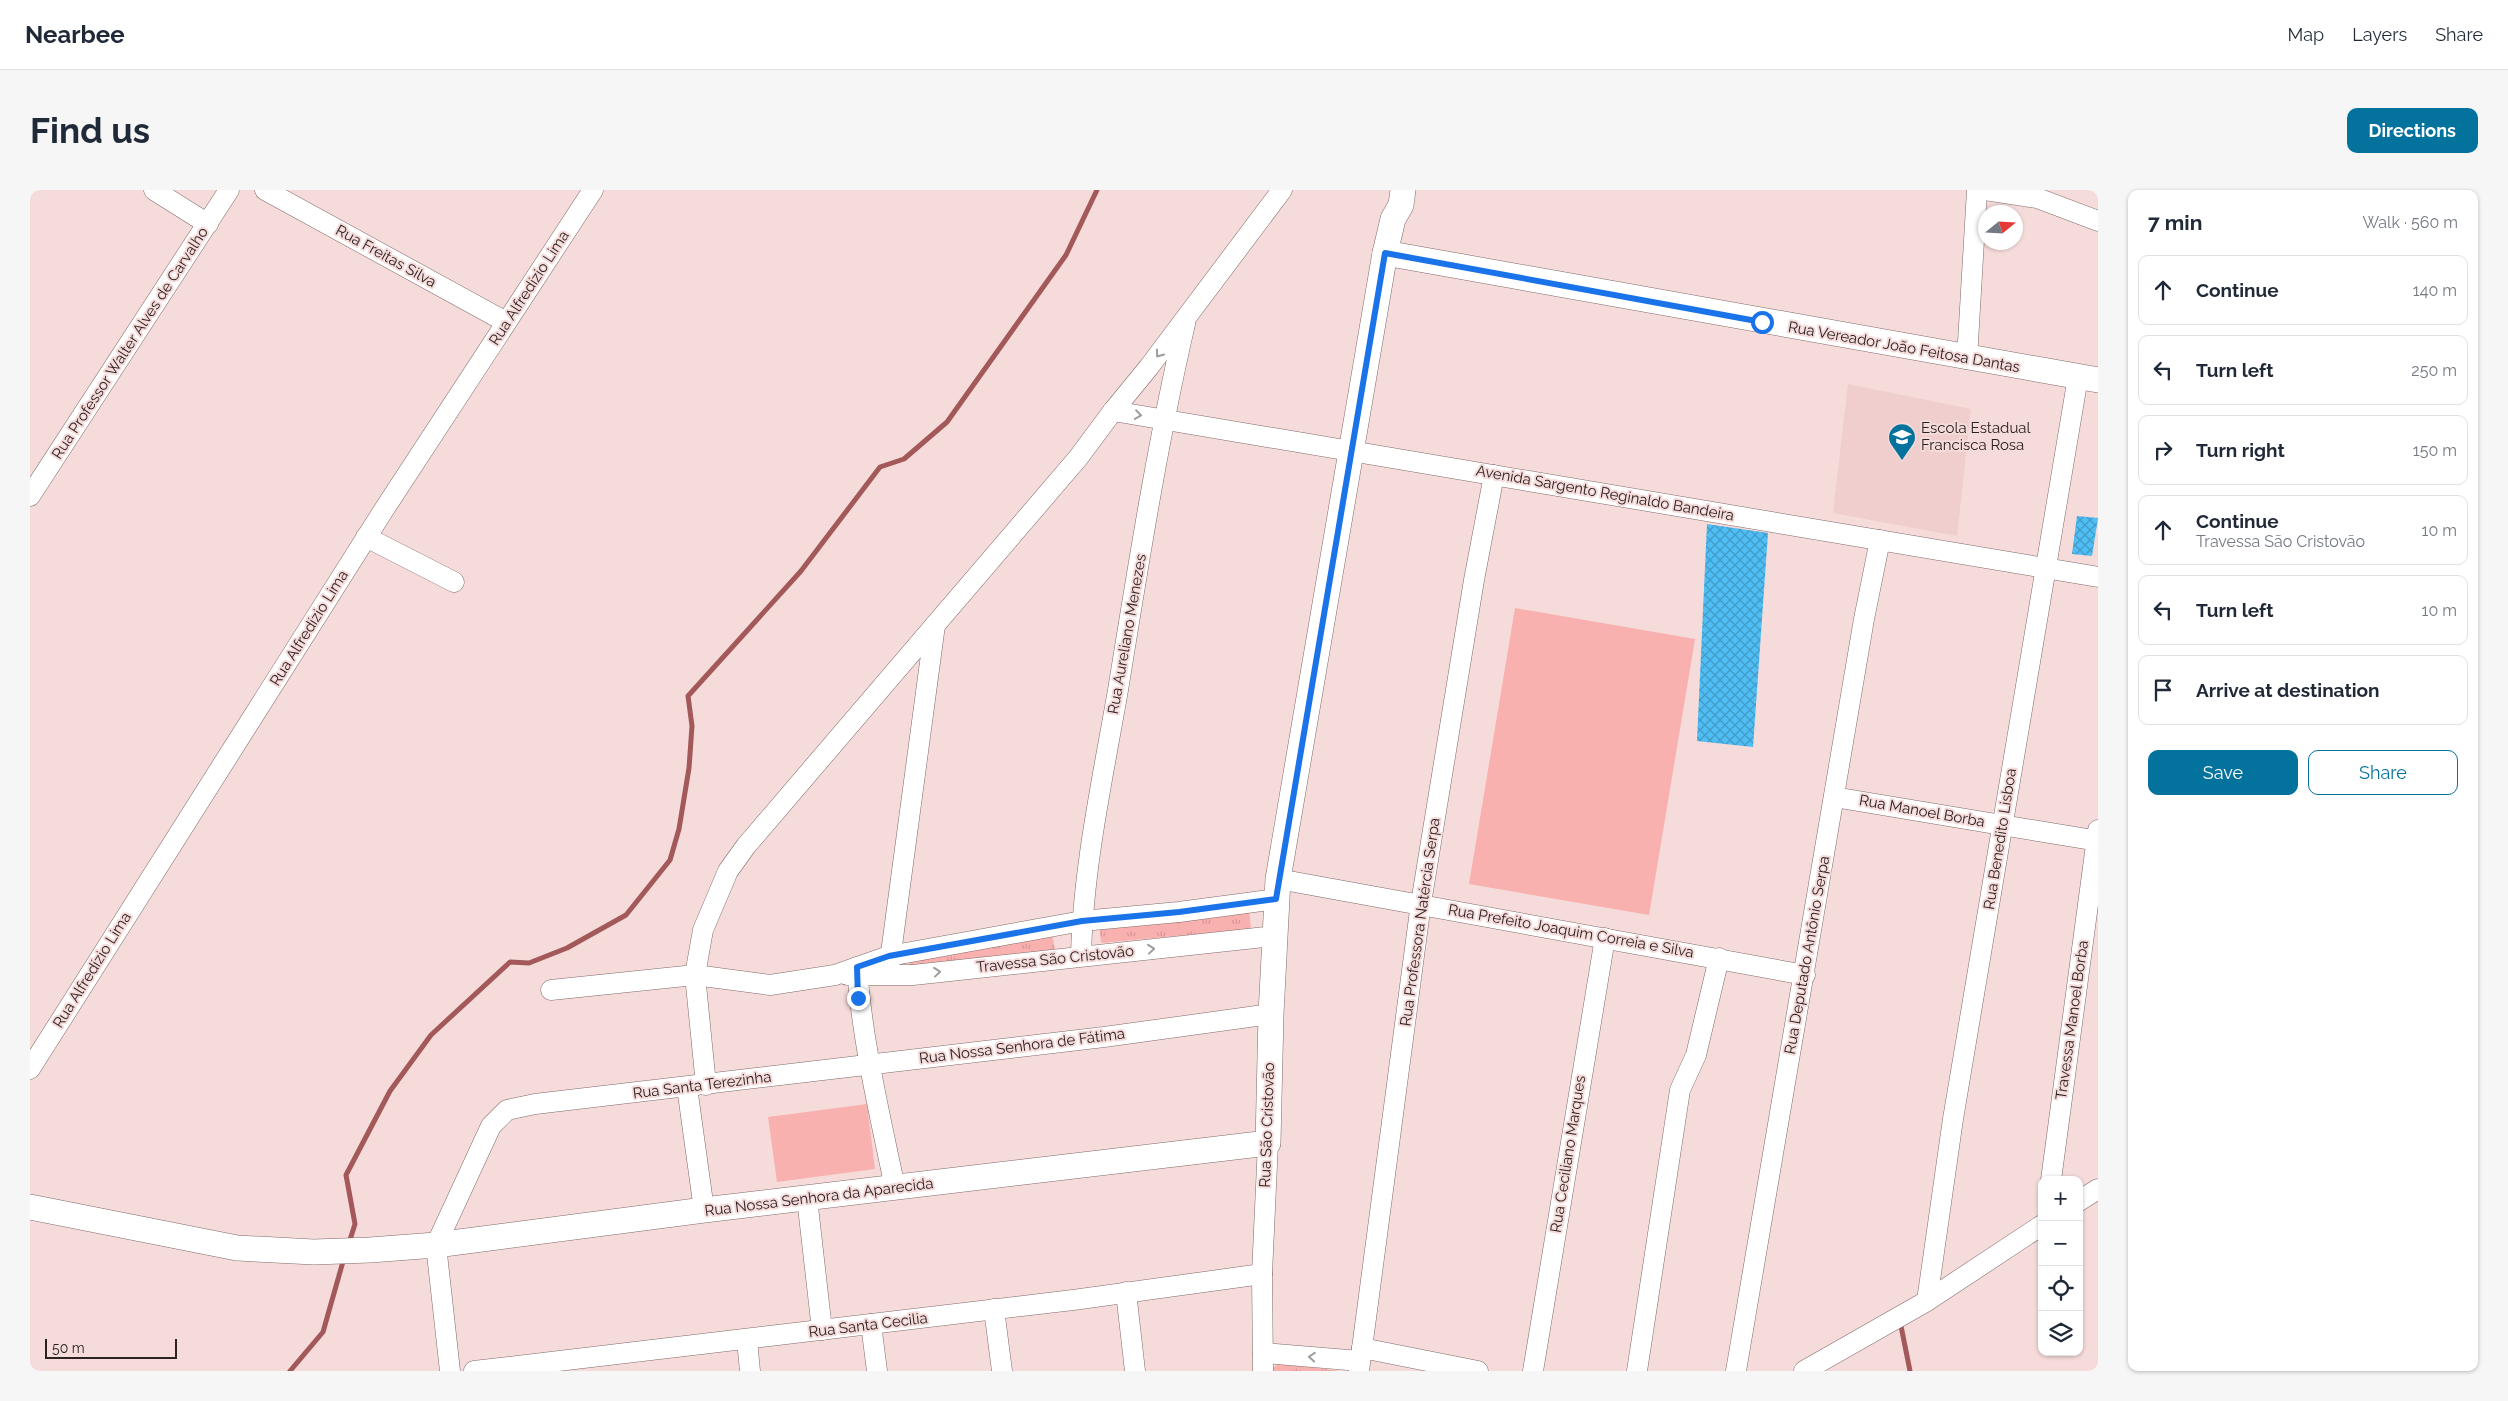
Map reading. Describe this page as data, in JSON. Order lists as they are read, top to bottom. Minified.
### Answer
{"streets":{"street":["Rua Freitas Silva","Rua Alfredízio Lima","Rua Professor Walter Alves de Carvalho","Rua Vereador João Feitosa Dantas","Avenida Sargento Reginaldo Bandeira","Rua Aureliano Menezes","Rua Manoel Borba","Rua Benedito Lisboa","Rua Professora Natércia Serpa","Rua Prefeito Joaquim Correia e Silva","Rua Deputado Antônio Serpa","Travessa São Cristovão","Travessa Manoel Borba","Rua Nossa Senhora de Fátima","Rua Santa Terezinha","Rua São Cristovão","Rua Ceciliano Marques","Rua Nossa Senhora da Aparecida","Rua Santa Cecilia"]},"crossings":[["Rua Freitas Silva","Rua Alfredízio Lima"],["Rua Vereador João Feitosa Dantas","Rua Benedito Lisboa"],["Rua Vereador João Feitosa Dantas","Rua São Cristovão"],["Avenida Sargento Reginaldo Bandeira","Rua Aureliano Menezes"],["Avenida Sargento Reginaldo Bandeira","Rua Benedito Lisboa"],["Avenida Sargento Reginaldo Bandeira","Rua Professora Natércia Serpa"],["Avenida Sargento Reginaldo Bandeira","Rua Deputado Antônio Serpa"],["Avenida Sargento Reginaldo Bandeira","Rua São Cristovão"],["Rua Aureliano Menezes","Rua Prefeito Joaquim Correia e Silva"],["Rua Aureliano Menezes","Travessa São Cristovão"],["Rua Manoel Borba","Rua Benedito Lisboa"],["Rua Manoel Borba","Rua Deputado Antônio Serpa"],["Rua Manoel Borba","Travessa Manoel Borba"],["Rua Professora Natércia Serpa","Rua Prefeito Joaquim Correia e Silva"],["Rua Prefeito Joaquim Correia e Silva","Rua Deputado Antônio Serpa"],["Rua Prefeito Joaquim Correia e Silva","Travessa São Cristovão"],["Rua Prefeito Joaquim Correia e Silva","Rua São Cristovão"],["Rua Prefeito Joaquim Correia e Silva","Rua Ceciliano Marques"],["Travessa São Cristovão","Rua São Cristovão"],["Rua Nossa Senhora de Fátima","Rua Santa Terezinha"],["Rua Nossa Senhora de Fátima","Rua São Cristovão"],["Rua Santa Terezinha","Rua Nossa Senhora da Aparecida"],["Rua São Cristovão","Rua Nossa Senhora da Aparecida"],["Rua São Cristovão","Rua Santa Cecilia"]],"places":{"school or university":["Escola Estadual Francisca Rosa"]},"scale_bar":"50 m","north":"right","page":{"header":"Nearbee","nav":["Map","Layers","Share"],"buttons":["Directions",["Save","Share"]],"title":"Find us","heading":["7 min","Walk · 560 m"],"list":[["Continue","140 m"],["Turn left","250 m"],["Turn right","150 m"],["Continue","Travessa São Cristovão","10 m"],["Turn left","10 m"],"Arrive at destination"],"map_buttons":["+","−"],"scale":"50 m"}}
